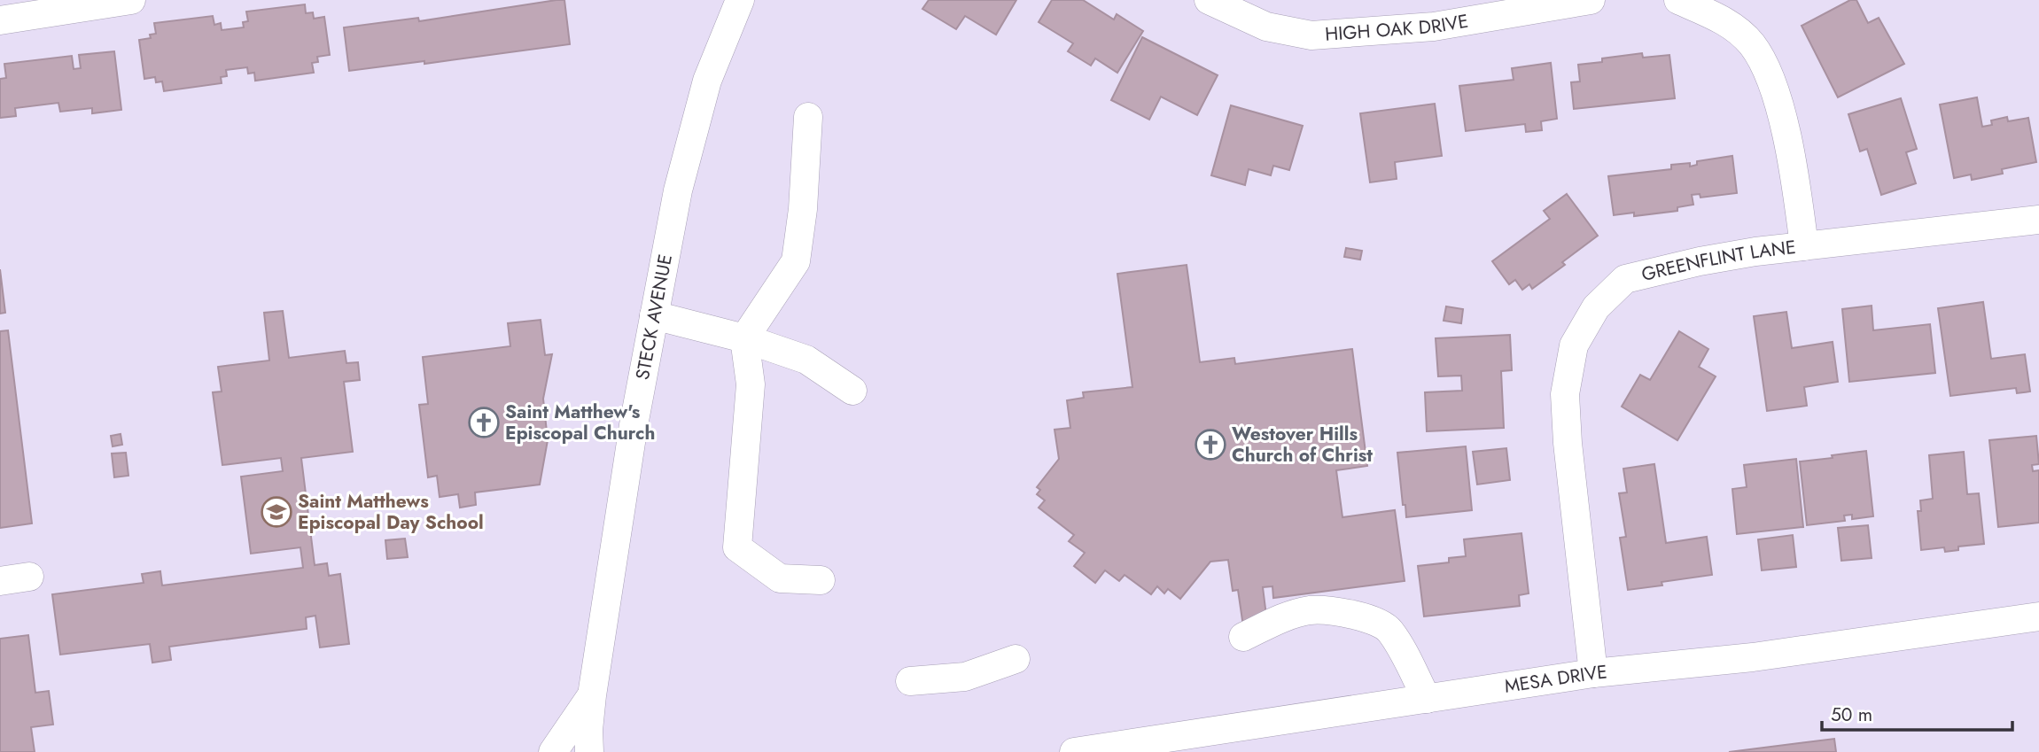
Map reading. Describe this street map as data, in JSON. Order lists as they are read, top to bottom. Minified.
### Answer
{"streets":{"street":["HIGH OAK DRIVE","GREENFLINT LANE","STECK AVENUE","MESA DRIVE"]},"crossings":[["GREENFLINT LANE","MESA DRIVE"]],"places":{"church":["Saint Matthew's Episcopal Church","Westover Hills Church of Christ"],"school or university":["Saint Matthews Episcopal Day School"]},"scale_bar":"50 m"}
